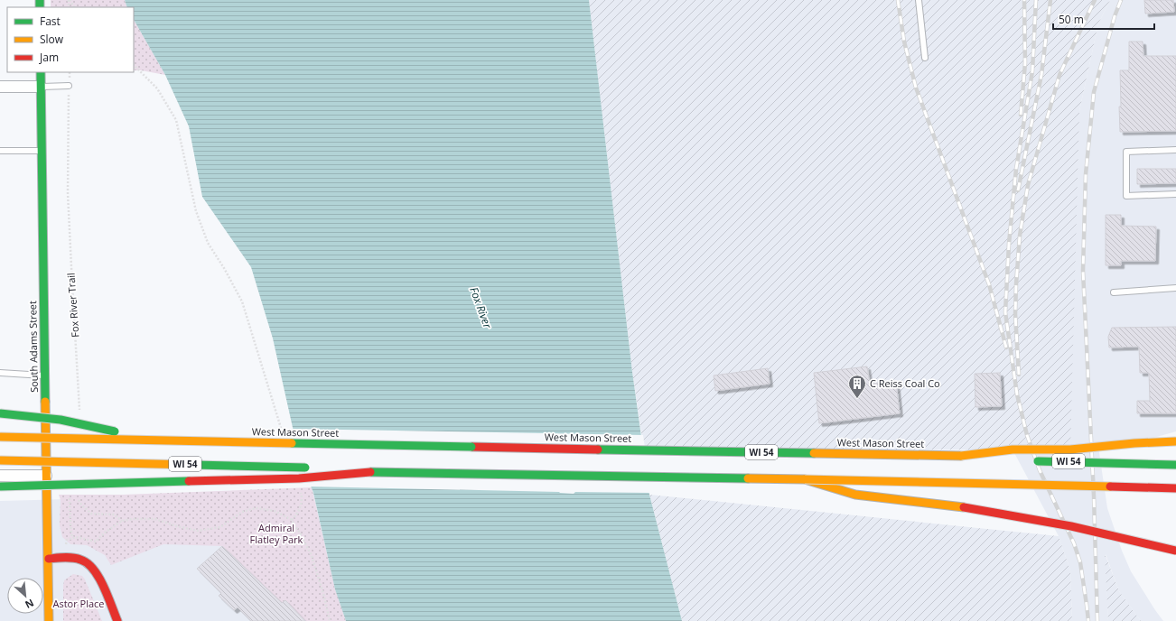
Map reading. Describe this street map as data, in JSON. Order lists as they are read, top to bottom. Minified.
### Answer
{"streets":{"main road":["South Adams Street","West Mason Street","WI 54"],"path":["Fox River Trail"]},"water":["Fox River"],"parks":["Admiral Flatley Park","Astor Place"],"places":{"building":["C Reiss Coal Co"]},"legend":["Fast","Slow","Jam"],"scale_bar":"50 m","north":"bottom right"}
